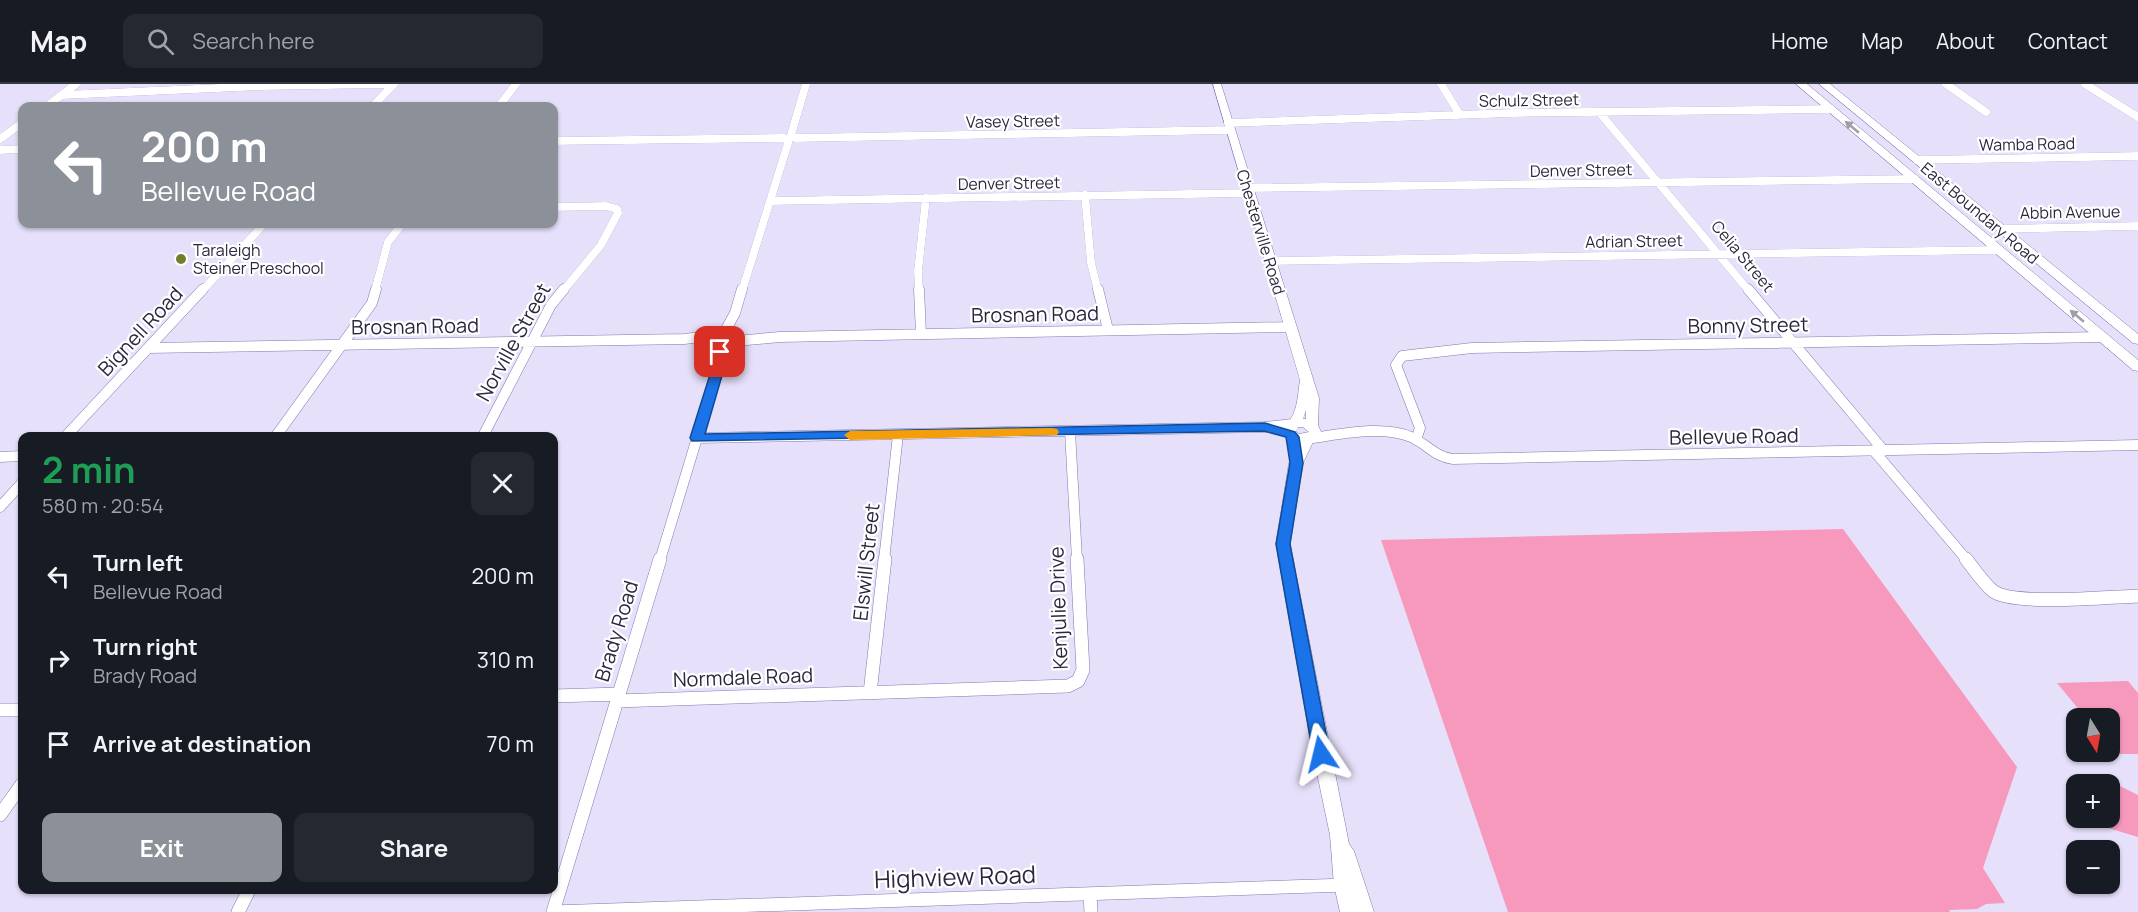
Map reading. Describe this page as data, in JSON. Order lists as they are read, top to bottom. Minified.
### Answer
{"streets":{"main road":["East Boundary Road"],"street":["Schulz Street","Vasey Street","Wamba Road","Denver Street","Abbin Avenue","Chesterville Road","Adrian Street","Celia Street","Brosnan Road","Bonny Street","Bignell Road","Norville Street","Bellevue Road","Elswill Street","Kenjulie Drive","Brady Road","Normdale Road","Highview Road"]},"crossings":[["Schulz Street","Vasey Street"],["Schulz Street","East Boundary Road"],["Schulz Street","Chesterville Road"],["Schulz Street","Celia Street"],["Vasey Street","Chesterville Road"],["Vasey Street","Brady Road"],["Wamba Road","East Boundary Road"],["Denver Street","East Boundary Road"],["Denver Street","Chesterville Road"],["Denver Street","Celia Street"],["Denver Street","Brady Road"],["Abbin Avenue","East Boundary Road"],["East Boundary Road","Adrian Street"],["East Boundary Road","Bonny Street"],["Chesterville Road","Adrian Street"],["Chesterville Road","Brosnan Road"],["Chesterville Road","Bellevue Road"],["Chesterville Road","Highview Road"],["Adrian Street","Celia Street"],["Celia Street","Bonny Street"],["Celia Street","Bellevue Road"],["Brosnan Road","Bignell Road"],["Brosnan Road","Norville Street"],["Brosnan Road","Brady Road"],["Bonny Street","Bellevue Road"],["Elswill Street","Kenjulie Drive"],["Elswill Street","Normdale Road"],["Kenjulie Drive","Normdale Road"],["Brady Road","Normdale Road"],["Brady Road","Highview Road"]],"places":["Taraleigh Steiner Preschool"],"north":"bottom","page":{"header":"Map","search":"Search here","nav":["Home","Map","About","Contact"],"turn":["200 m","Bellevue Road"],"heading":["2 min","580 m · 20:54"],"list":[{"name":"Turn left","note":"Bellevue Road","value":"200 m"},{"name":"Turn right","note":"Brady Road","value":"310 m"},{"name":"Arrive at destination","value":"70 m"}],"map_buttons":["+","−"],"buttons":["Exit","Share"]}}
